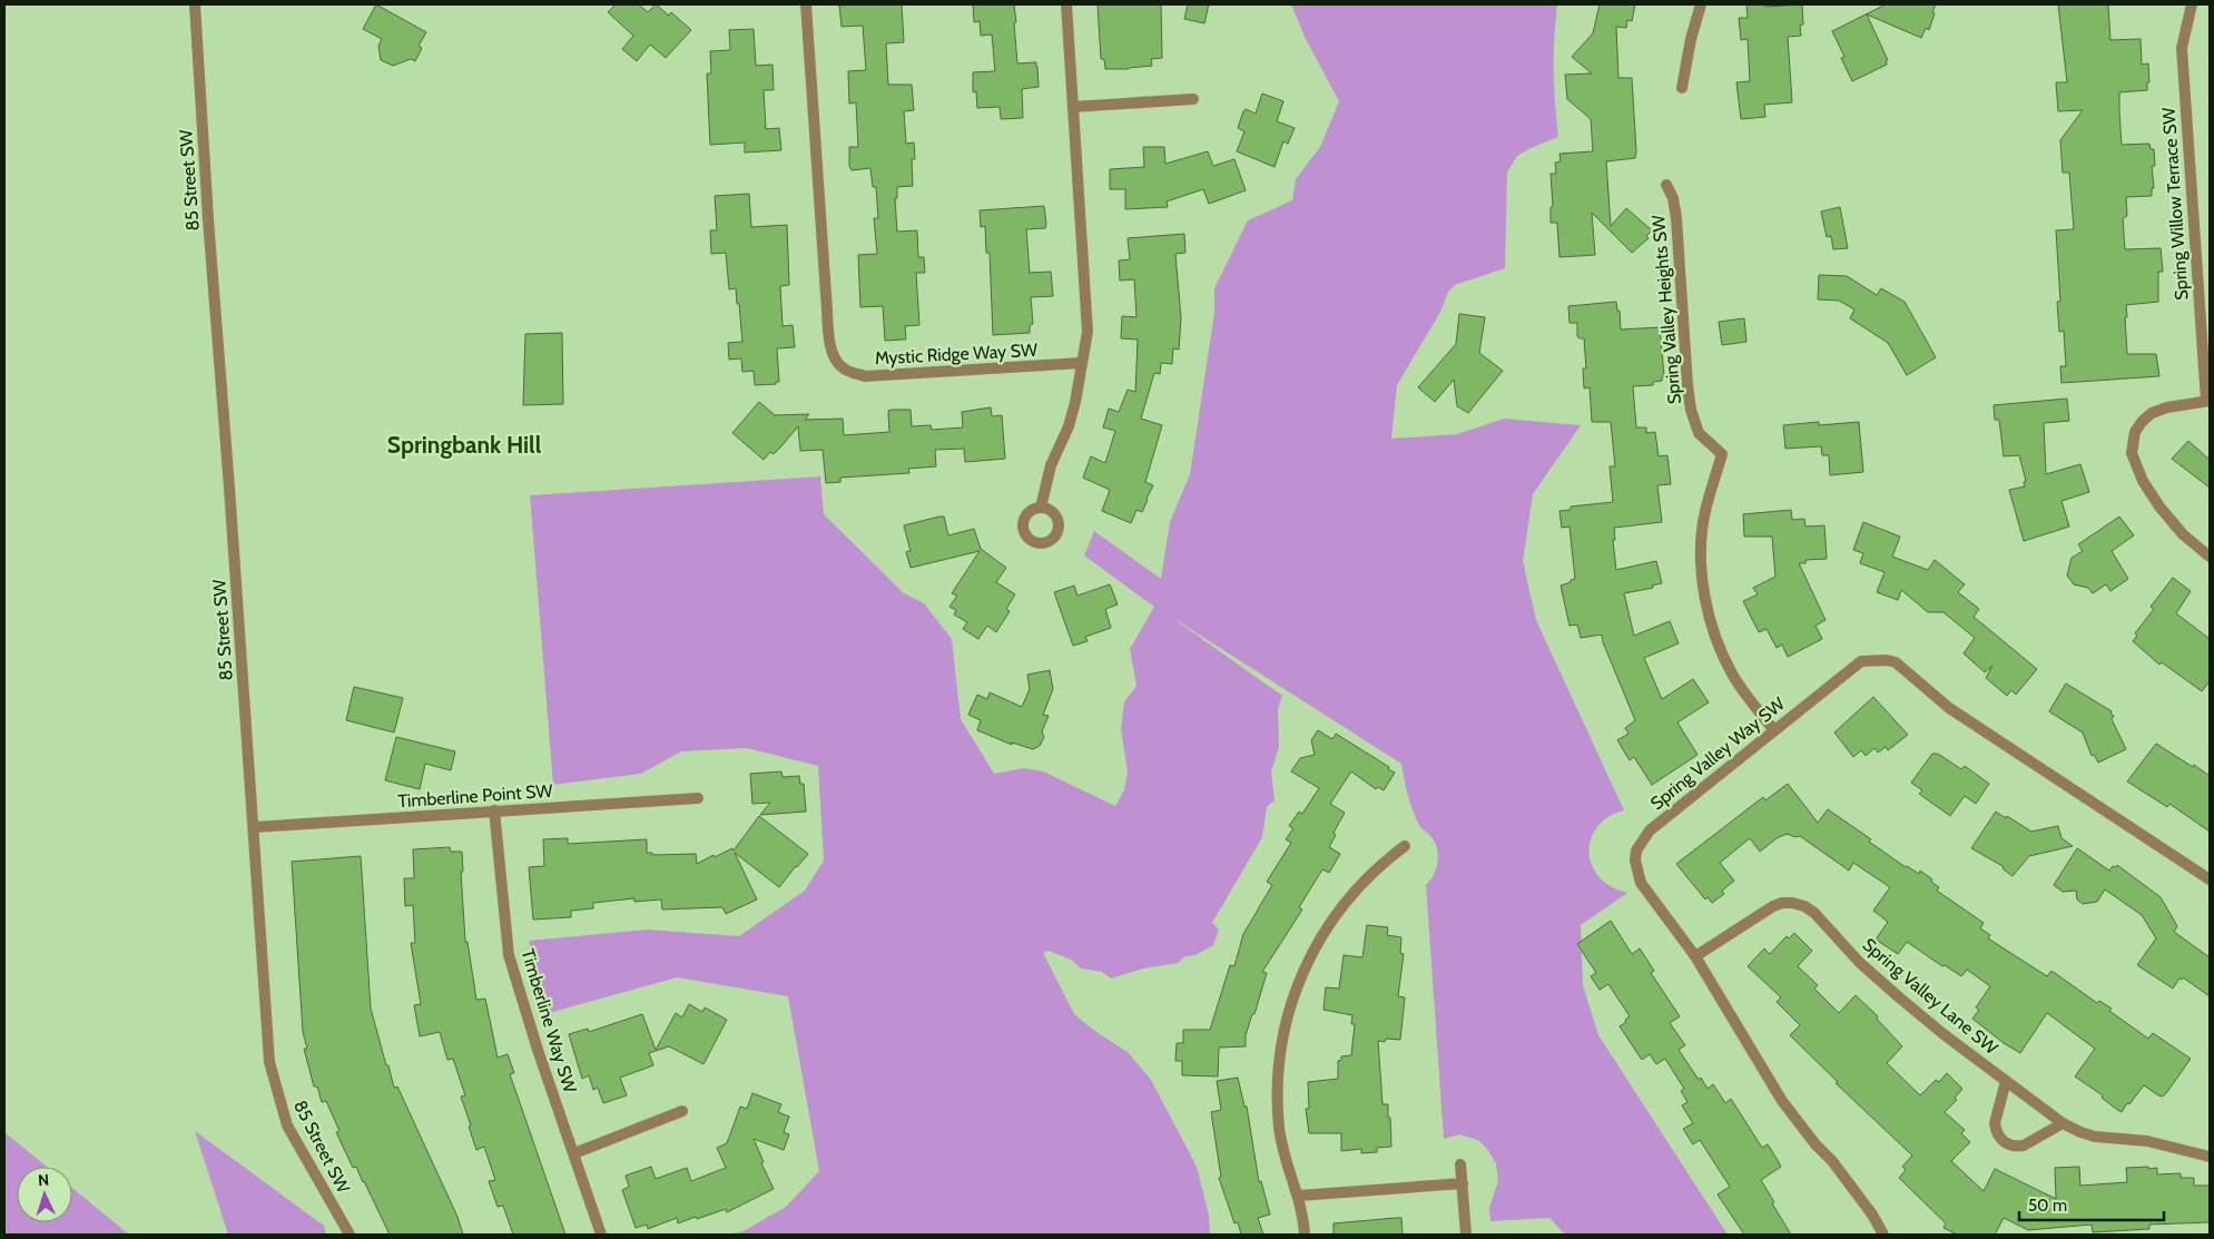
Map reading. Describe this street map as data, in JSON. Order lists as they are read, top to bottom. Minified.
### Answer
{"streets":{"street":["85 Street SW","Spring Willow Terrace SW","Spring Valley Heights SW","Mystic Ridge Way SW","Spring Valley Way SW","Timberline Point SW","Spring Valley Lane SW","Timberline Way SW"]},"crossings":[["85 Street SW","Timberline Point SW"],["Spring Valley Heights SW","Spring Valley Way SW"],["Spring Valley Way SW","Spring Valley Lane SW"],["Timberline Point SW","Timberline Way SW"]],"districts":["Springbank Hill"],"scale_bar":"50 m","north":"top"}
